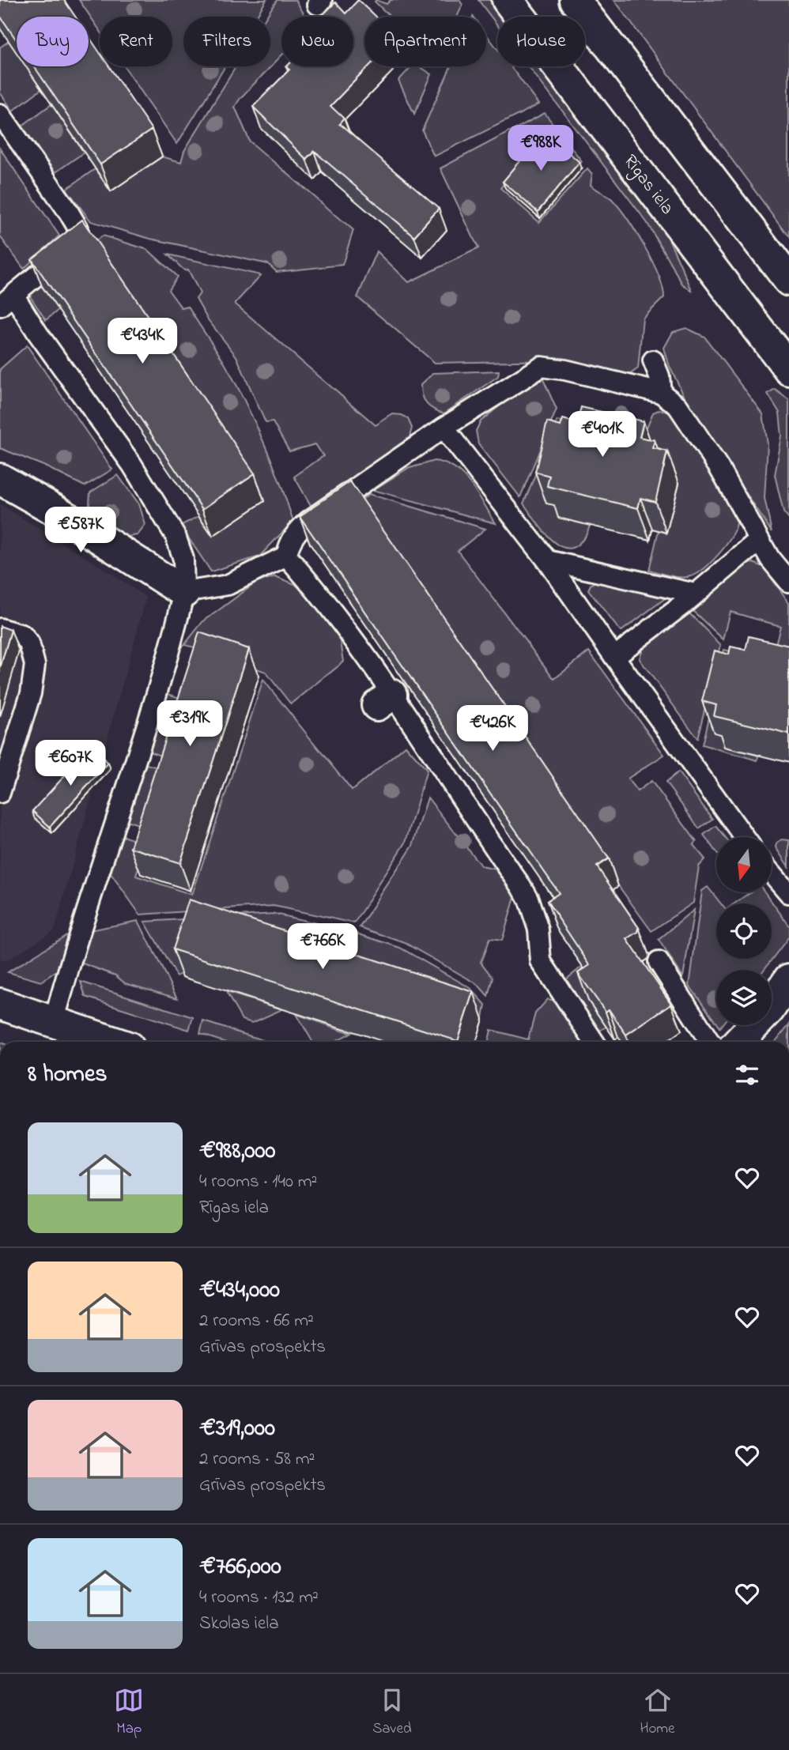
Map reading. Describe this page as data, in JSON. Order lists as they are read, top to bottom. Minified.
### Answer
{"streets":{"main road":["Rīgas iela"]},"north":"bottom","page":{"chip":["Buy","Rent","Filters","New","Apartment","House"],"price":["€988K","€434K","€401K","€587K","€319K","€426K","€607K","€766K"],"heading":"8 homes","list":[{"name":"€988,000","note":"4 rooms · 140 m² · Rīgas iela"},{"name":"€434,000","note":"2 rooms · 66 m² · Grīvas prospekts"},{"name":"€319,000","note":"2 rooms · 58 m² · Grīvas prospekts"},{"name":"€766,000","note":"4 rooms · 132 m² · Skolas iela"}],"tabs":["Map","Saved","Home"]}}
